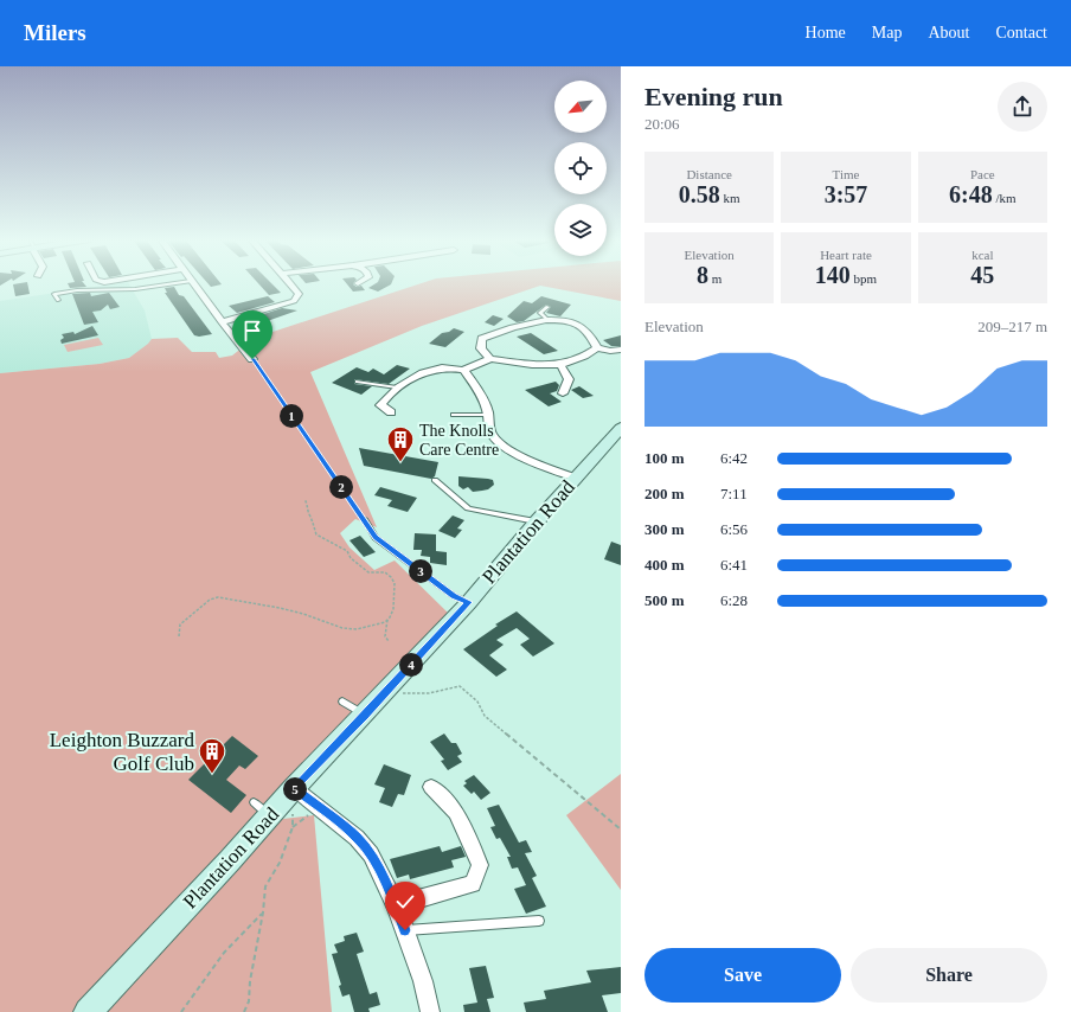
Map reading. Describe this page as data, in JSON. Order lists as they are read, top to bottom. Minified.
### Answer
{"streets":{"street":["Plantation Road"]},"places":{"building":["The Knolls Care Centre","Leighton Buzzard Golf Club"]},"north":"bottom left","page":{"header":"Milers","nav":["Home","Map","About","Contact"],"heading":["Evening run","20:06"],"stats":[["Distance","0.58 km"],["Time","3:57"],["Pace","6:48 /km"],["Elevation","8 m"],["Heart rate","140 bpm"],["kcal","45"]],"chart":["Elevation","209–217 m"],"pins":["1","2","3","4","5"],"list":[{"name":"100 m","note":"6:42"},{"name":"200 m","note":"7:11"},{"name":"300 m","note":"6:56"},{"name":"400 m","note":"6:41"},{"name":"500 m","note":"6:28"}],"buttons":["Save","Share"]}}
